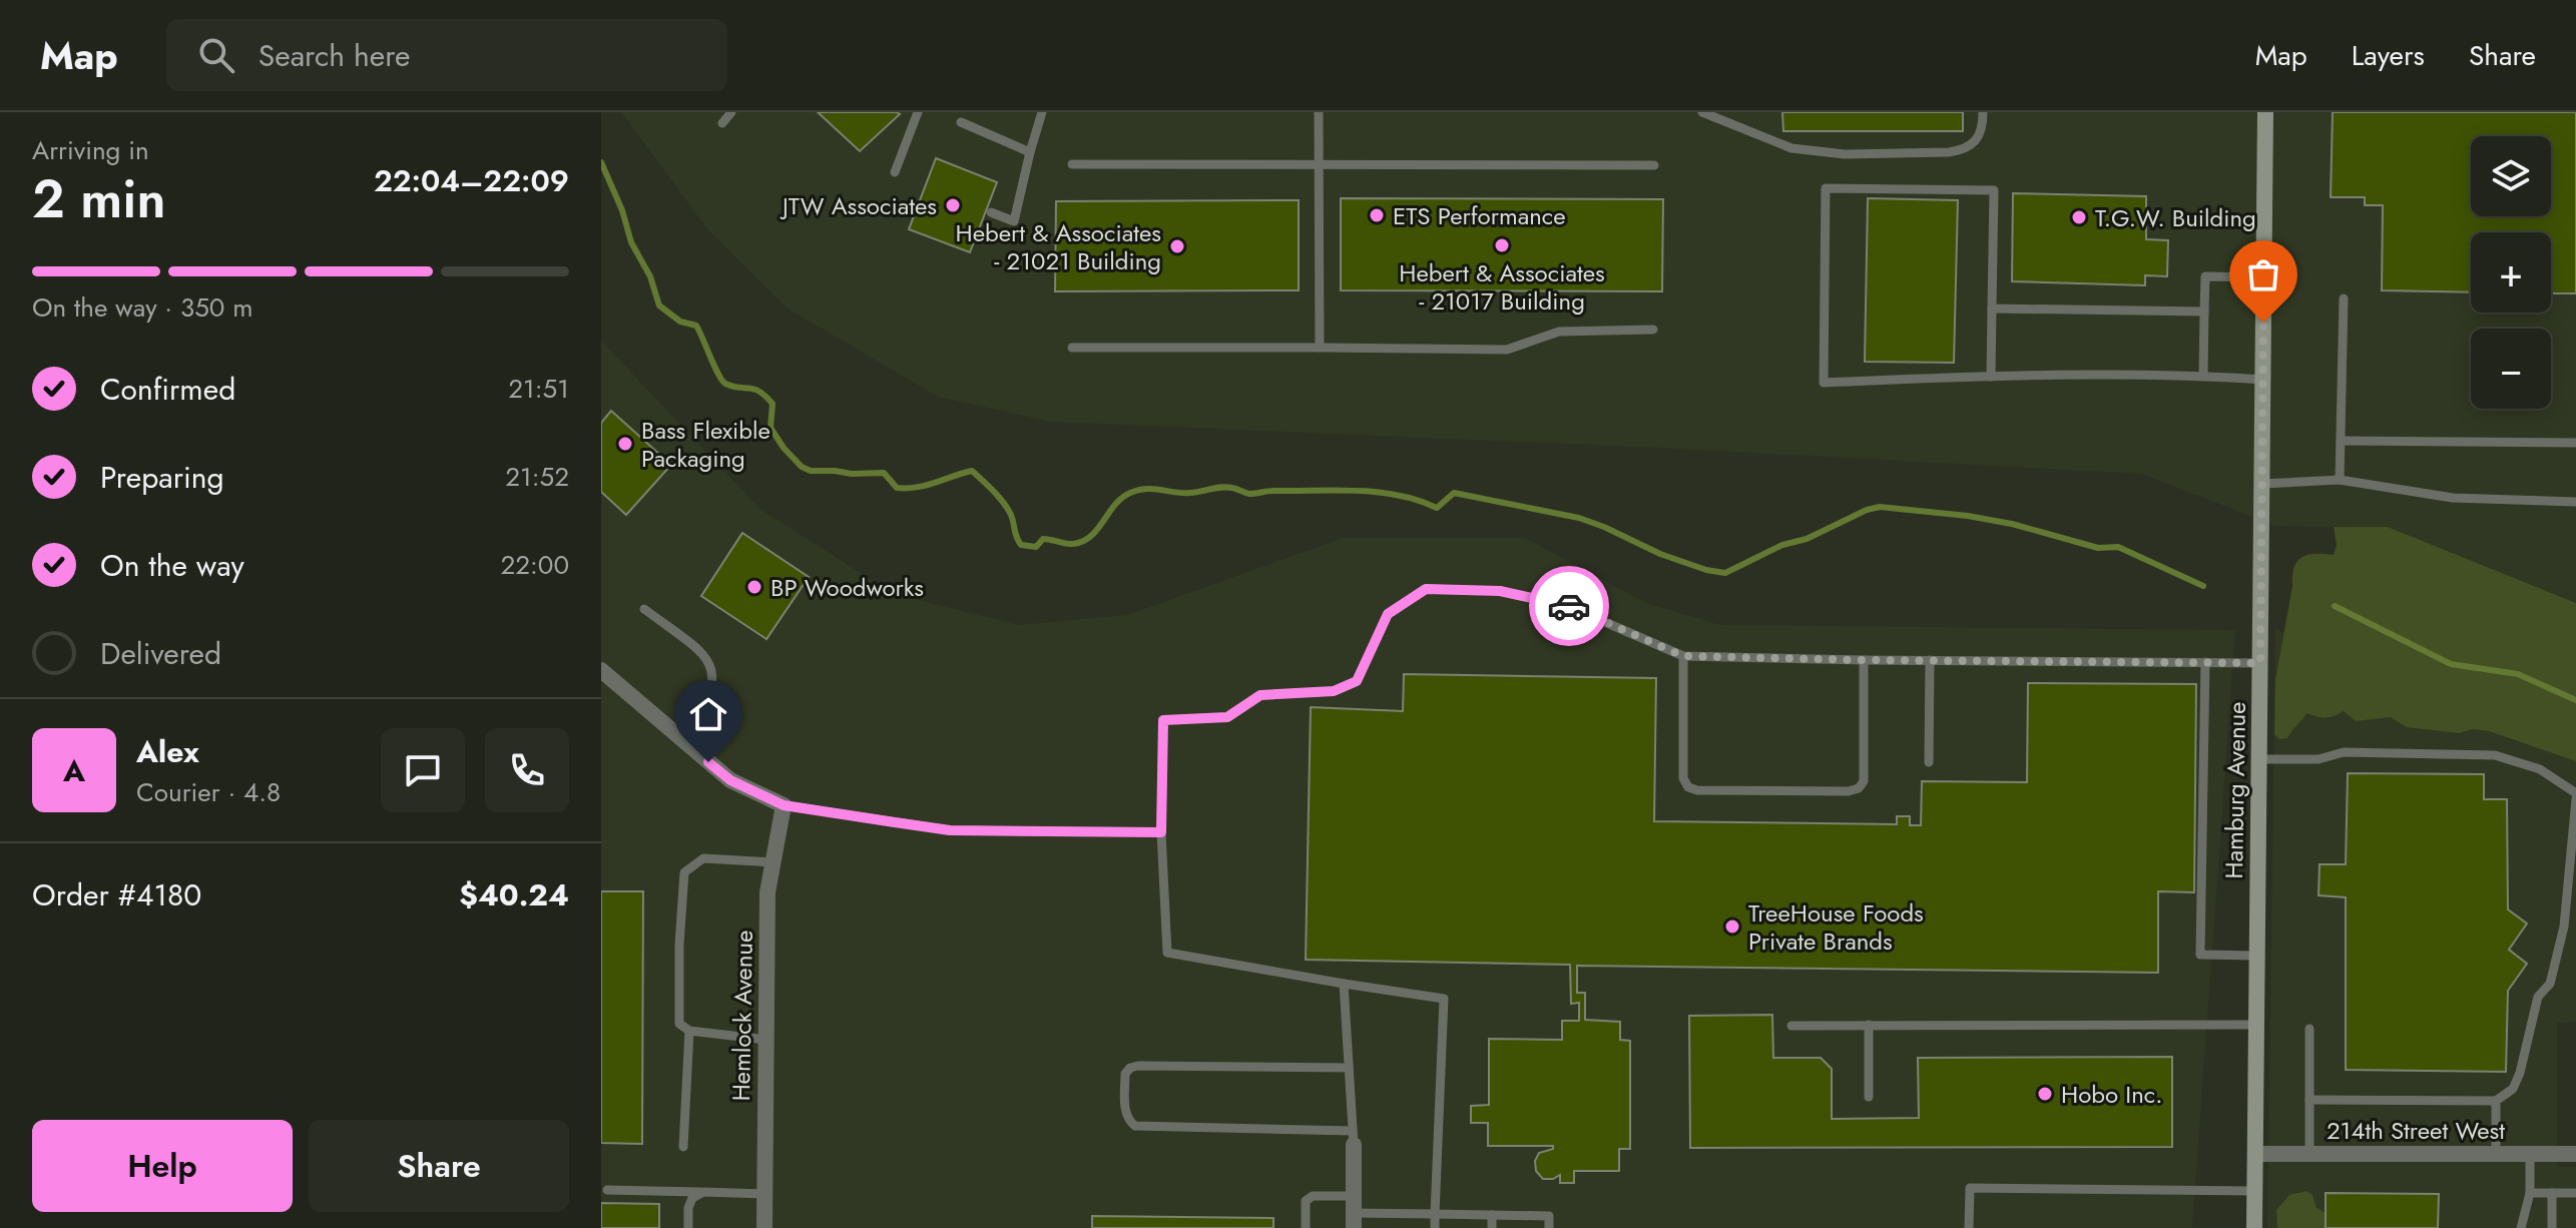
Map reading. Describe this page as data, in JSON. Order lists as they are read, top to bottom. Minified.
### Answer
{"streets":{"street":["Hamburg Avenue","Hemlock Avenue","214th Street West"]},"crossings":[["Hamburg Avenue","214th Street West"]],"places":["JTW Associates","ETS Performance","T.G.W. Building","Hebert & Associates - 21017 Building","Hebert & Associates - 21021 Building","Bass Flexible Packaging","BP Woodworks","TreeHouse Foods Private Brands","Hobo Inc."],"page":{"header":"Map","search":"Search here","nav":["Map","Layers","Share"],"heading":["2 min","Arriving in","22:04–22:09"],"panel":["Alex","Courier · 4.8","Order #4180","$40.24"],"map_buttons":["+","−"],"bar":"On the way · 350 m","list":[["Confirmed","21:51"],["Preparing","21:52"],["On the way","22:00"],"Delivered"],"round":"A","buttons":["Help","Share"]}}
